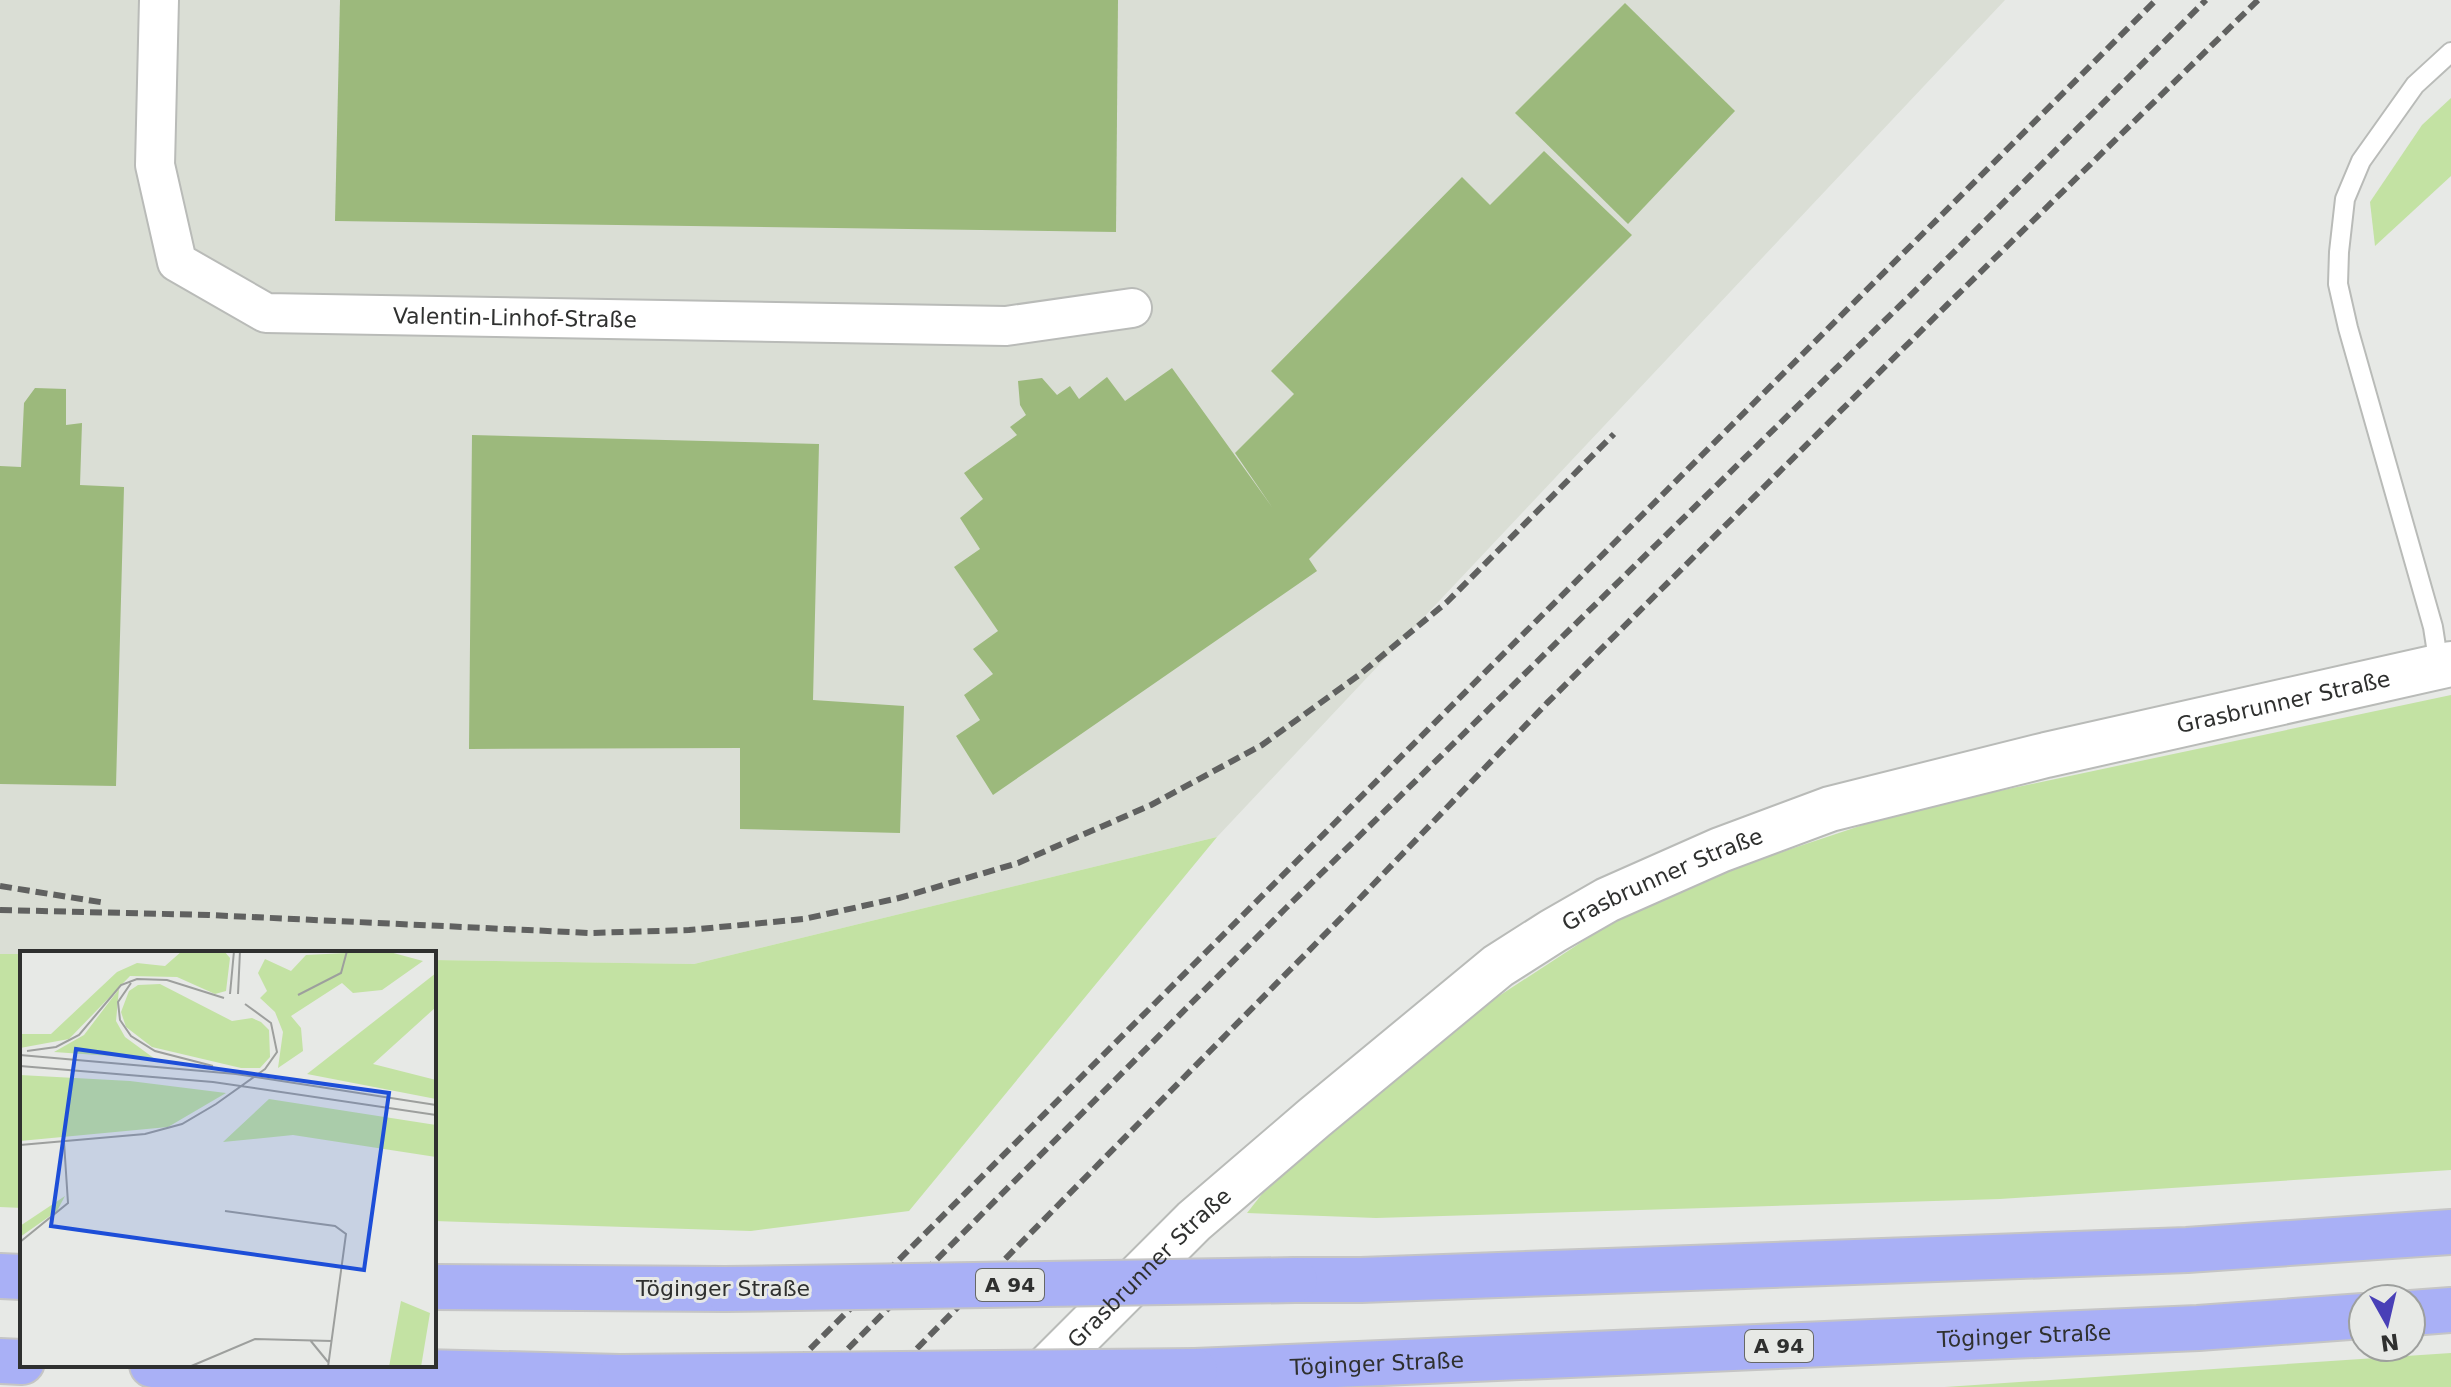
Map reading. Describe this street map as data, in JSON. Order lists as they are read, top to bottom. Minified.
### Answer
{"streets":{"highway":["A 94","Töginger Straße"],"street":["Valentin-Linhof-Straße","Grasbrunner Straße"]},"north":"bottom"}
